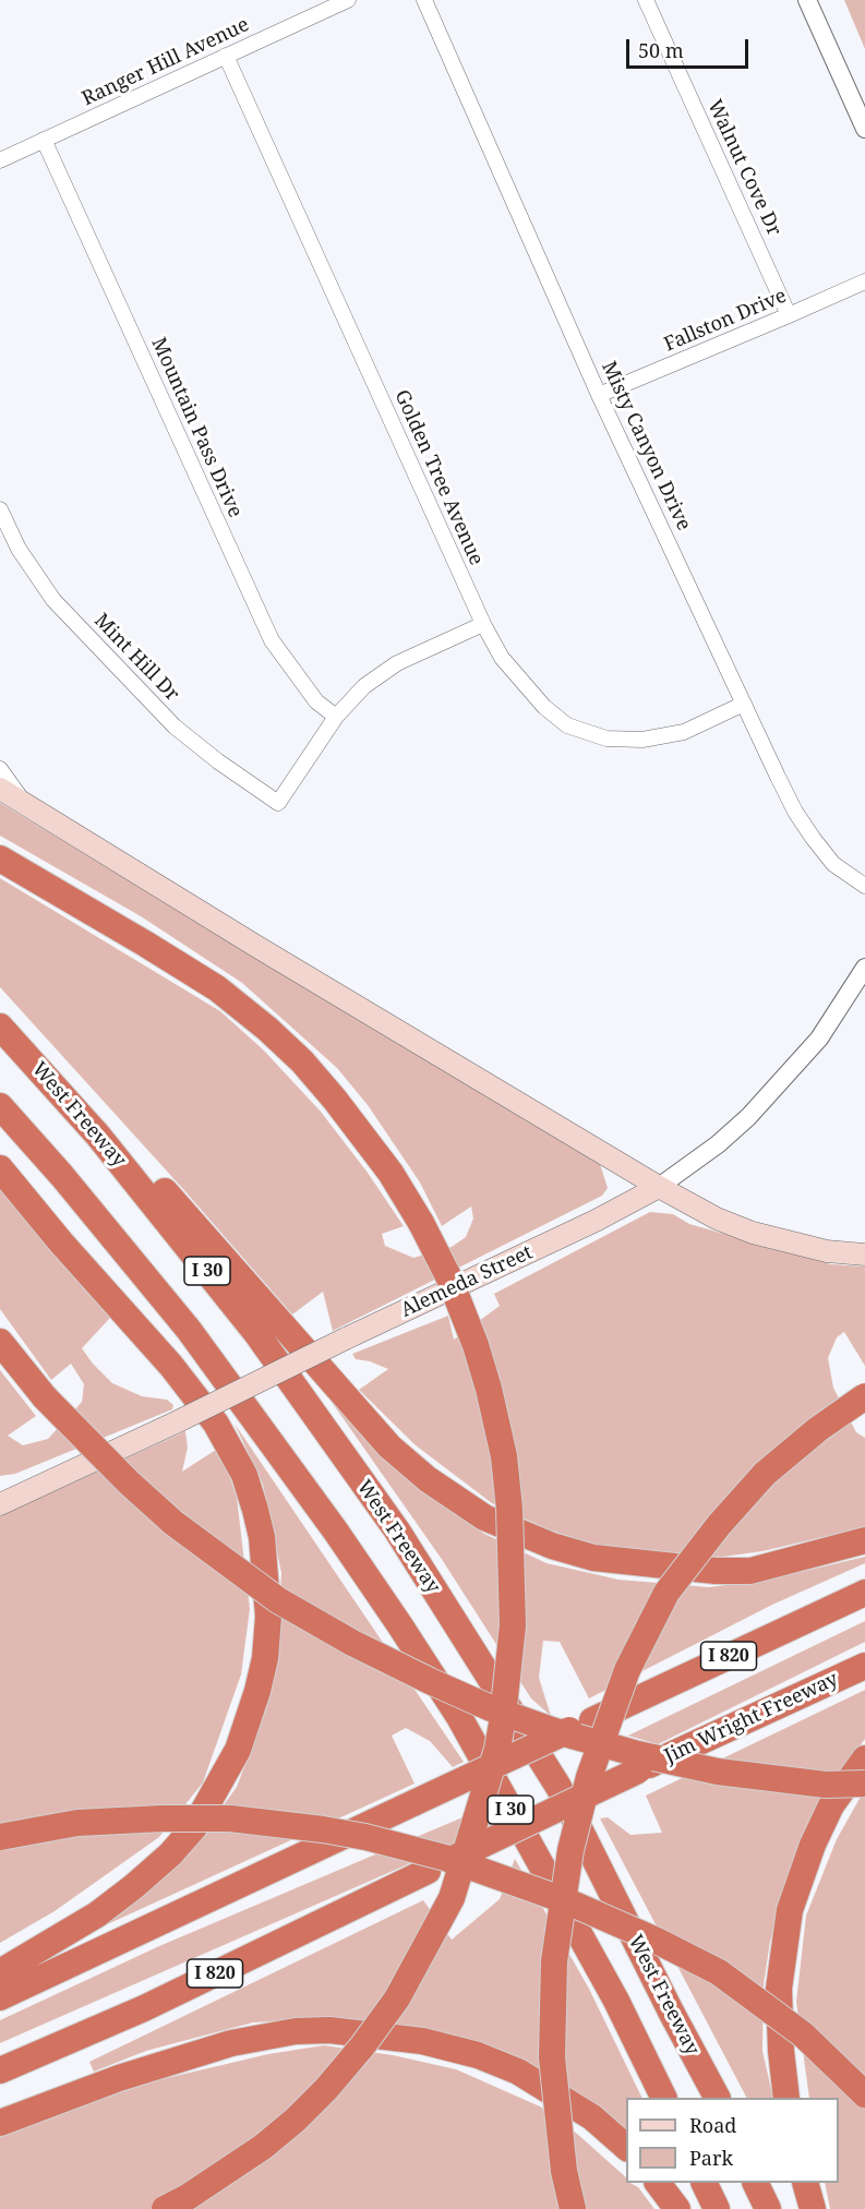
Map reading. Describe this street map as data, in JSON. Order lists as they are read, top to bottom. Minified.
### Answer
{"streets":{"highway":["West Freeway","I 30","I 820","Jim Wright Freeway"],"main road":["Alemeda Street"],"street":["Ranger Hill Avenue","Walnut Cove Dr","Fallston Drive","Mountain Pass Drive","Misty Canyon Drive","Golden Tree Avenue","Mint Hill Dr"]},"crossings":[["Ranger Hill Avenue","Mountain Pass Drive"],["Ranger Hill Avenue","Golden Tree Avenue"],["Walnut Cove Dr","Fallston Drive"],["Fallston Drive","Misty Canyon Drive"],["Mountain Pass Drive","Mint Hill Dr"],["Misty Canyon Drive","Golden Tree Avenue"]],"legend":["Road","Park"],"scale_bar":"50 m"}
